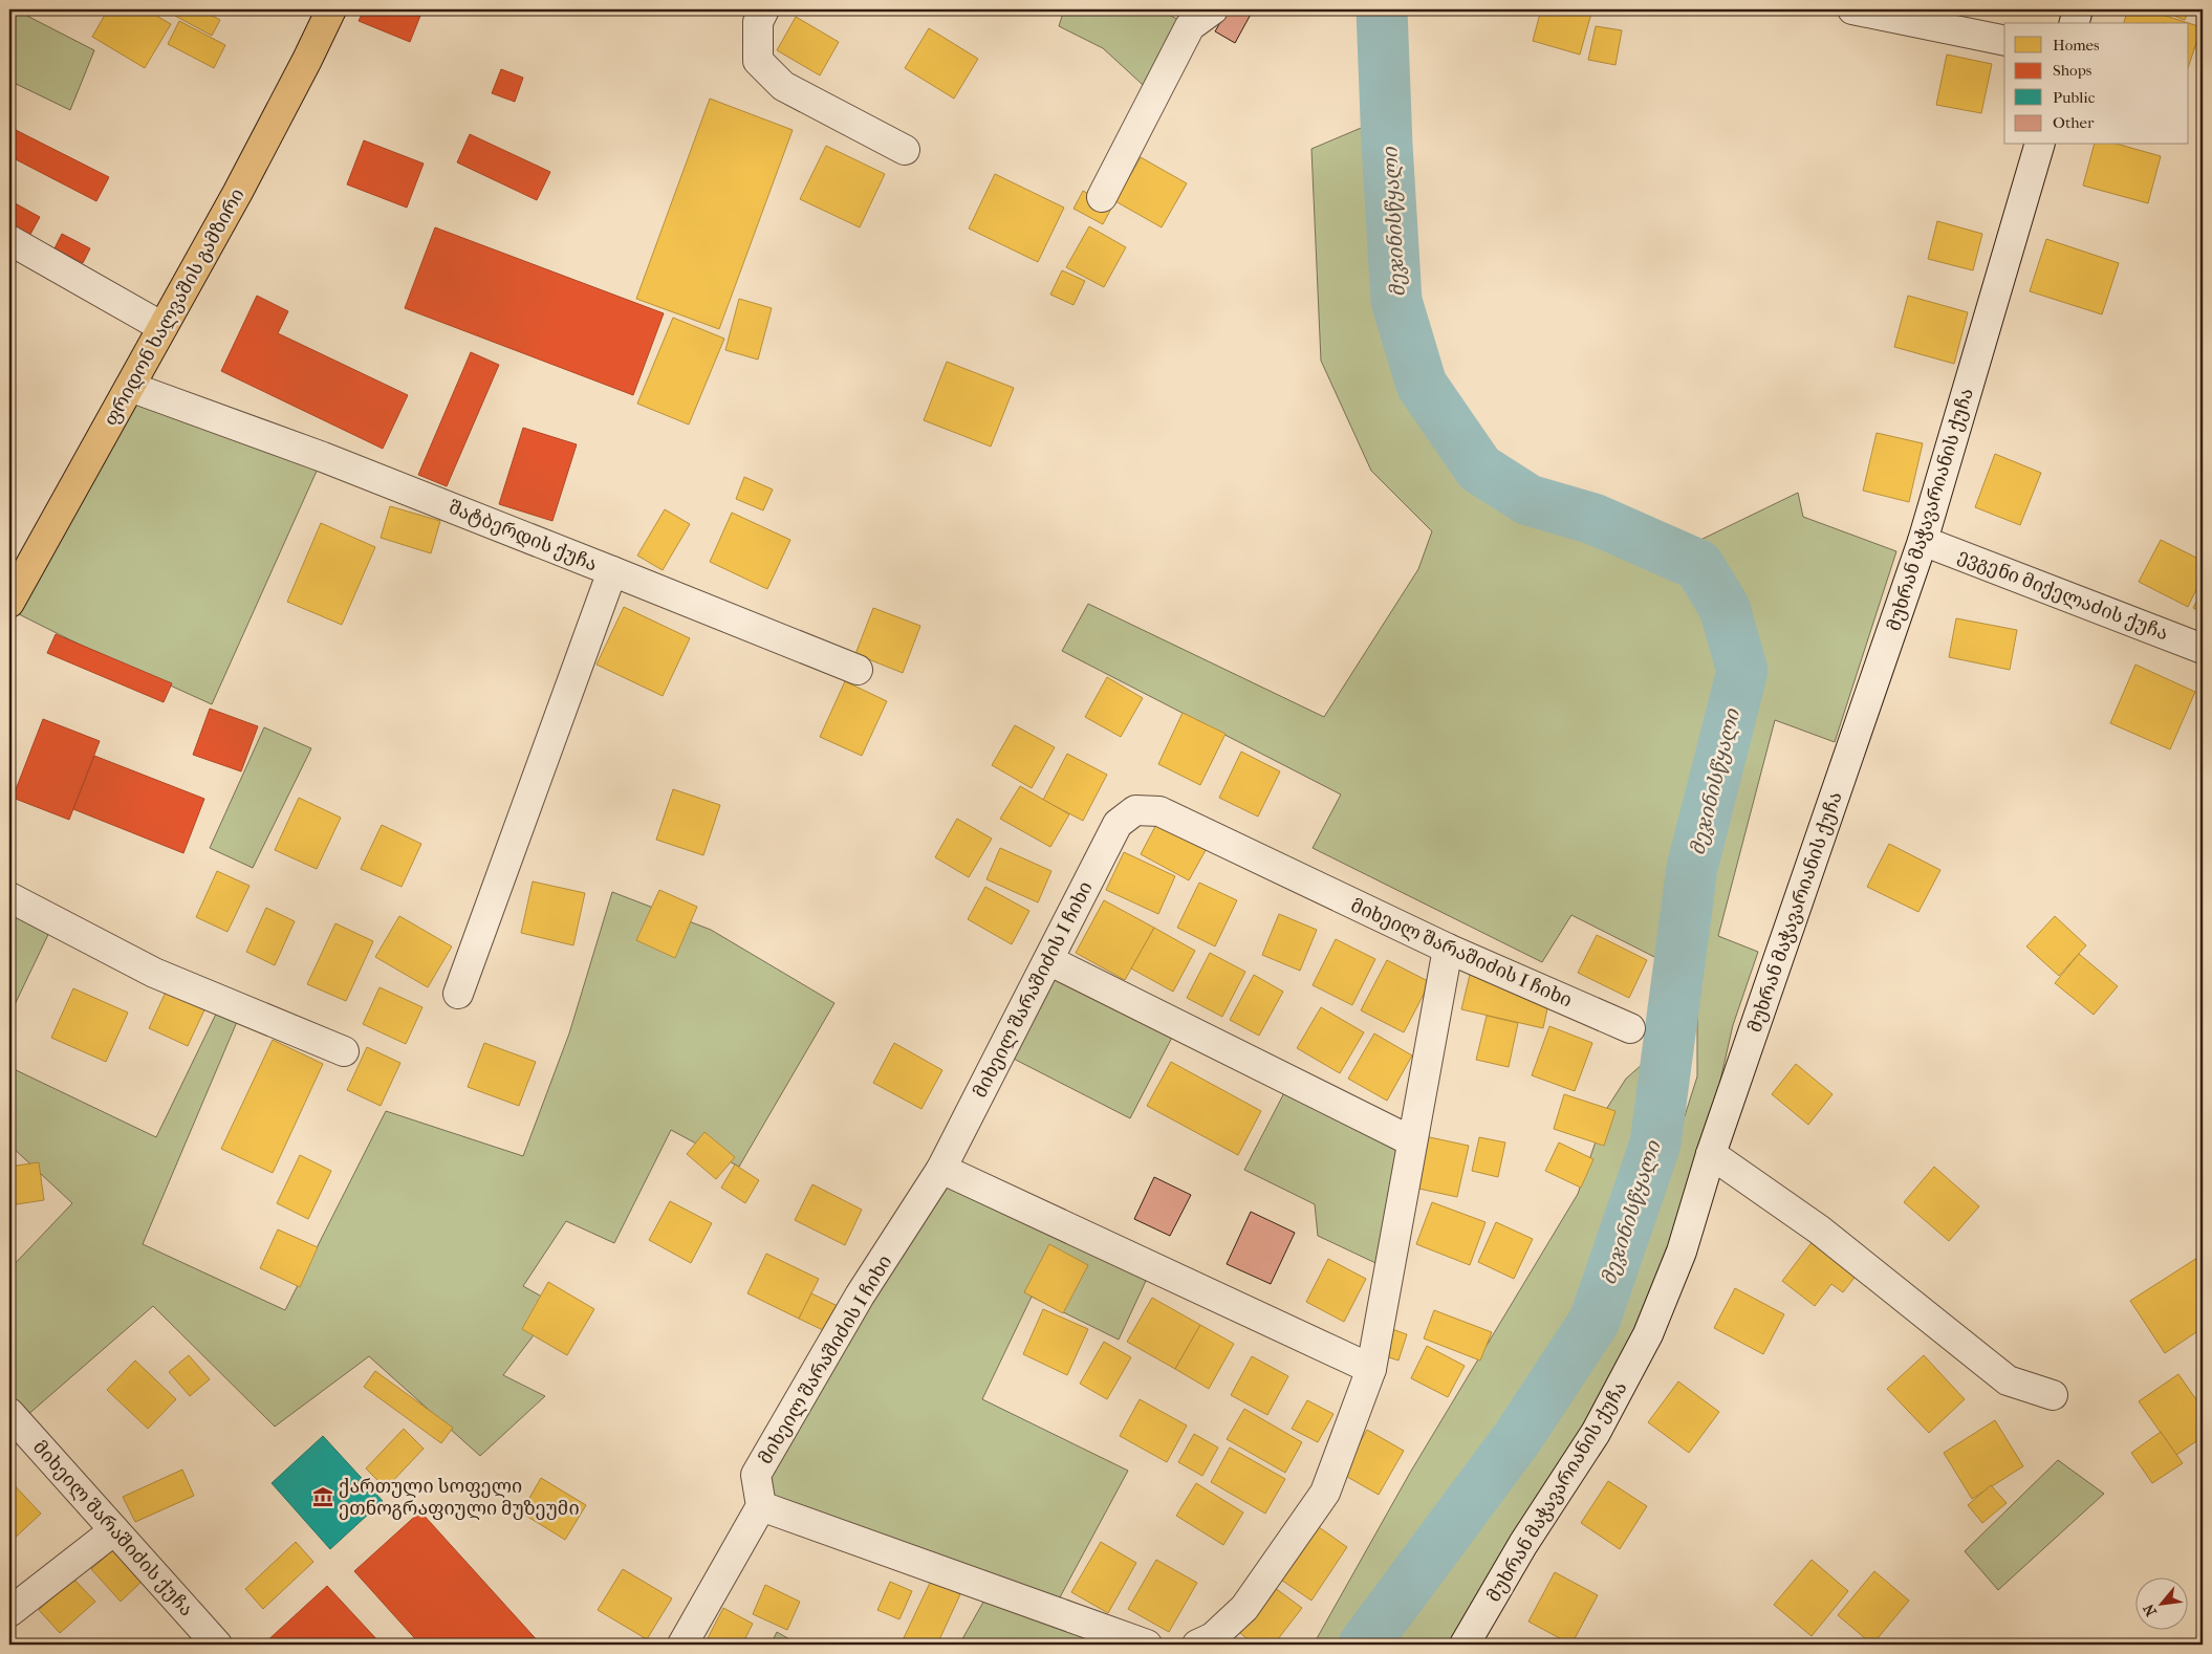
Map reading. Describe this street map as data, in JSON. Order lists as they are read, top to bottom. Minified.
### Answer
{"streets":{"highway":["ფრიდონ ხალვაშის გამზირი"],"street":["მუხრან მაჭავარიანის ქუჩა","შატბერდის ქუჩა","ევგენი მიქელაძის ქუჩა","მიხეილ შარაშიძის I ჩიხი","მიხეილ შარაშიძის ქუჩა"]},"crossings":[["ფრიდონ ხალვაშის გამზირი","შატბერდის ქუჩა"],["მუხრან მაჭავარიანის ქუჩა","ევგენი მიქელაძის ქუჩა"]],"water":["მეჯინისწყალი"],"places":{"museum":["ქართული სოფელი ეთნოგრაფიული მუზეუმი"]},"legend":["Homes","Shops","Public","Other"],"north":"bottom left"}
